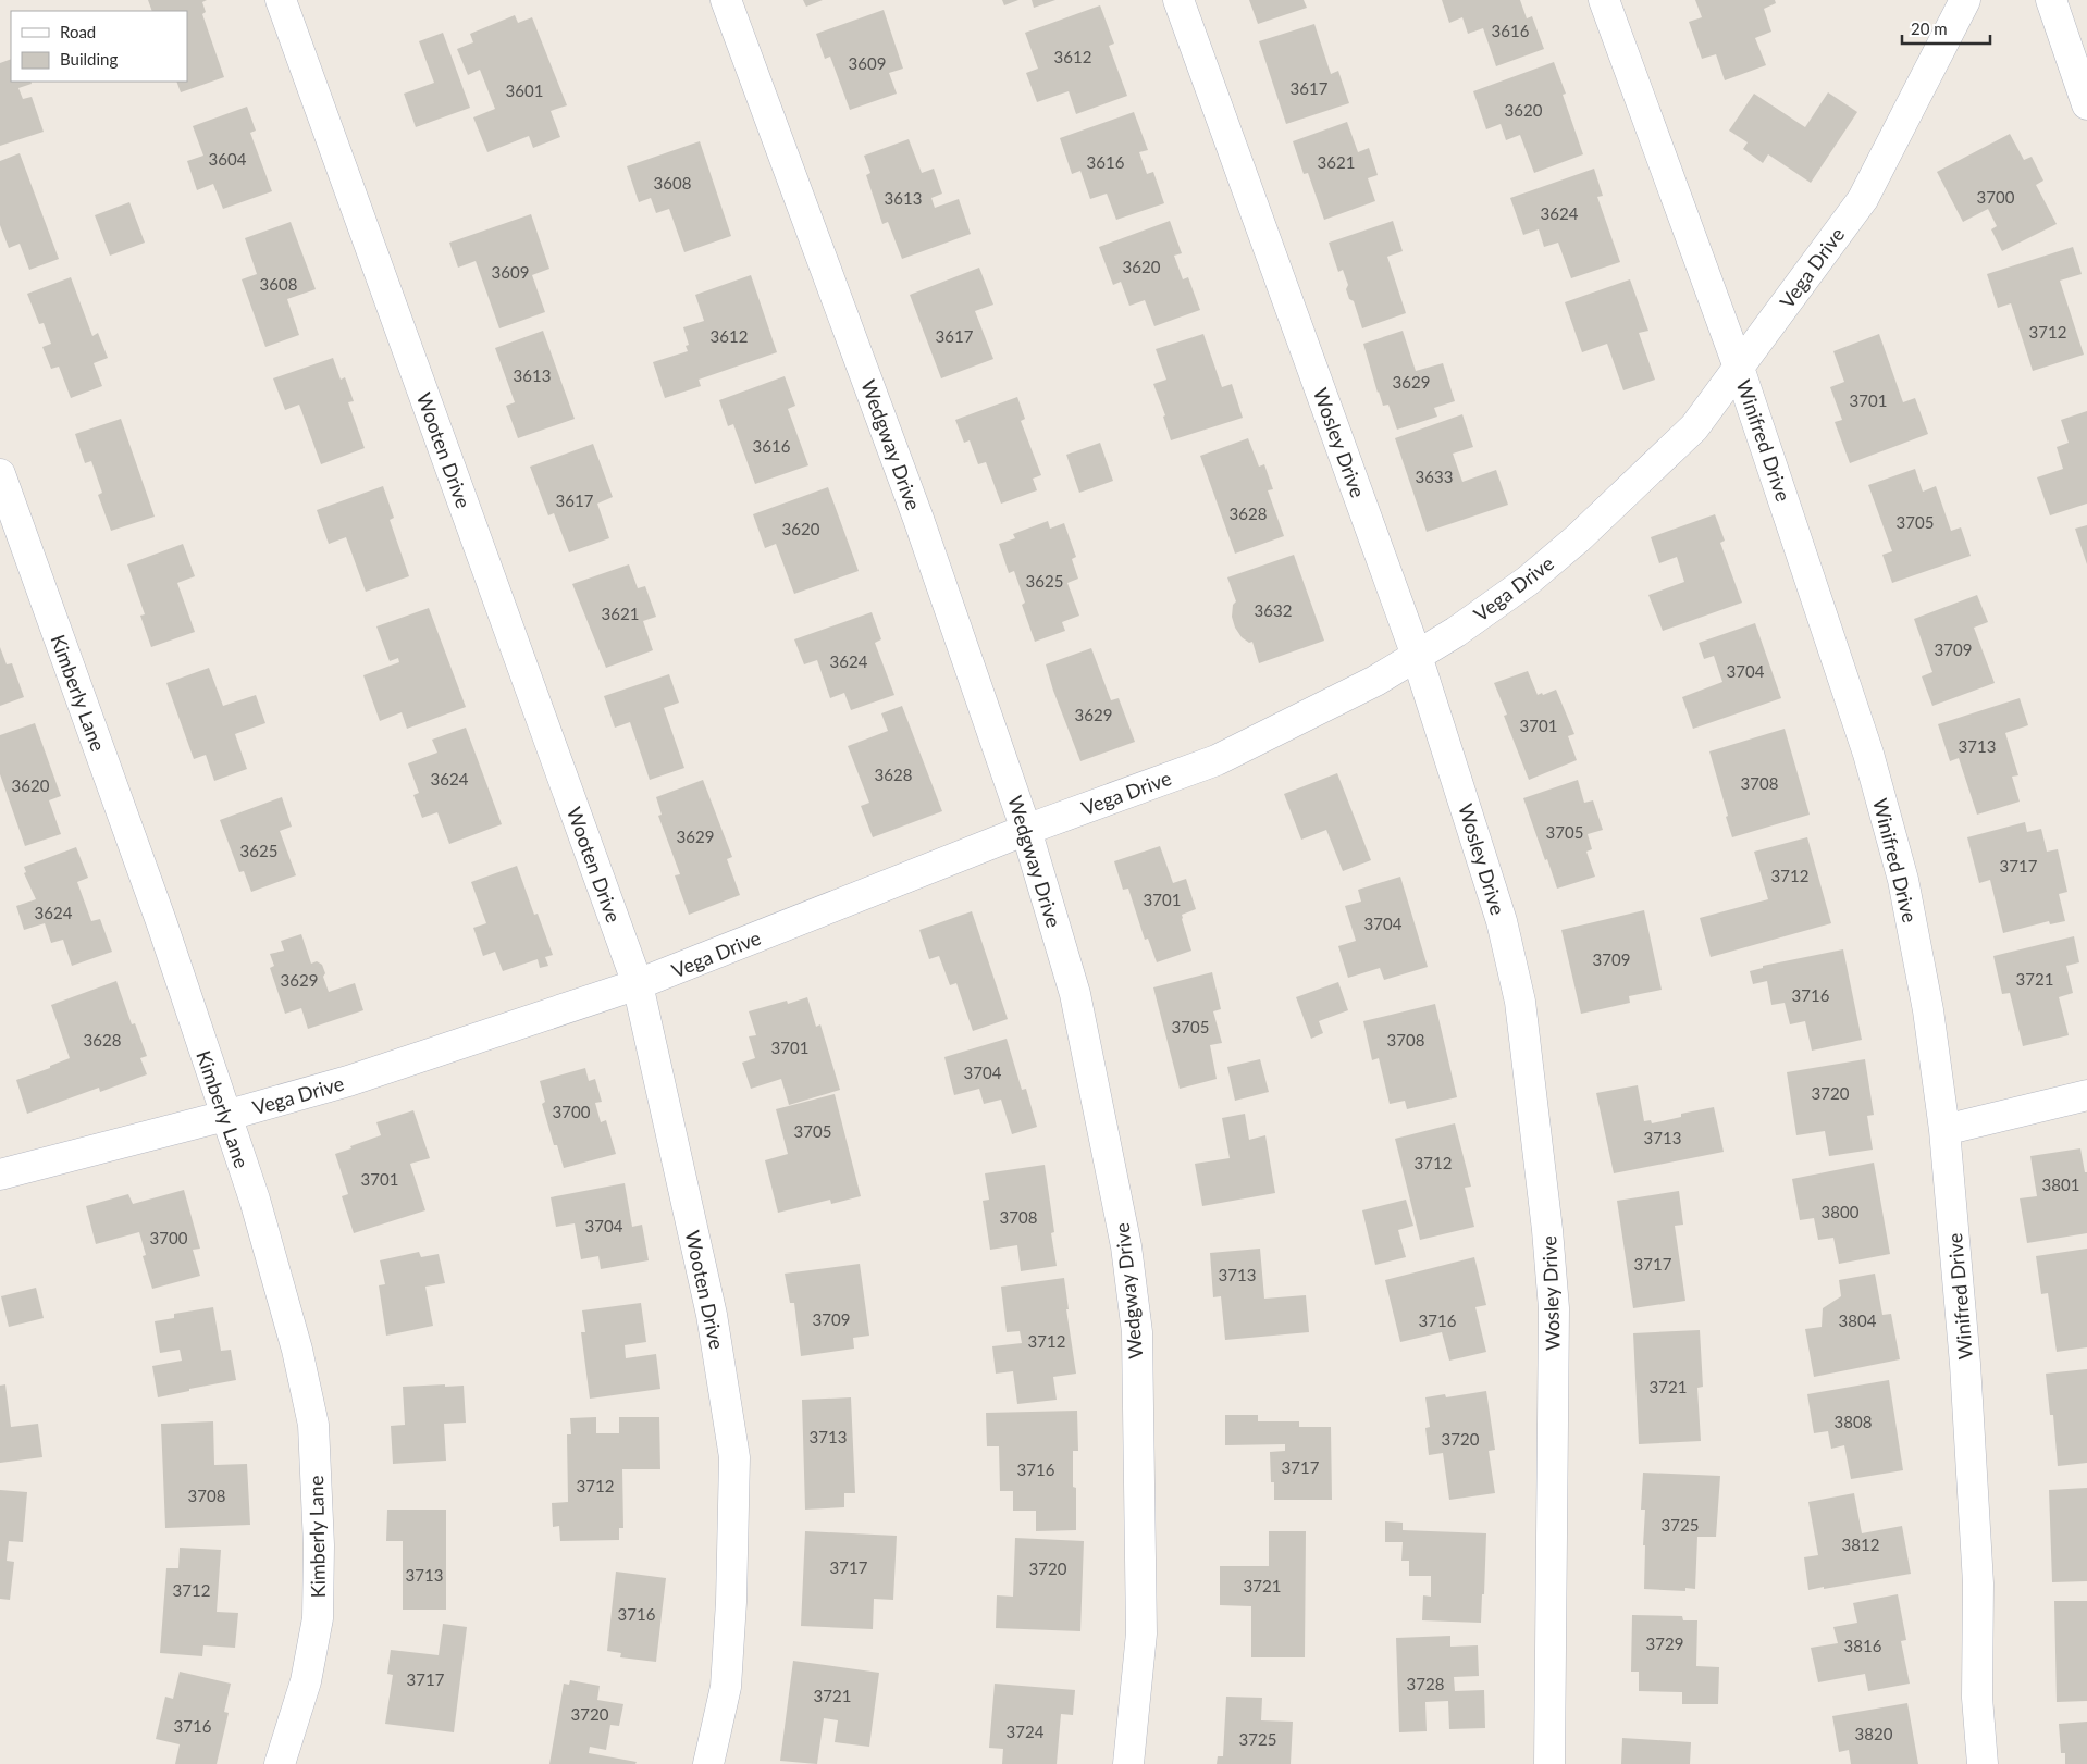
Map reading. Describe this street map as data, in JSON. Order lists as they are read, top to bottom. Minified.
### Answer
{"streets":{"street":["Vega Drive","Winifred Drive","Wosley Drive","Wedgway Drive","Wooten Drive","Kimberly Lane"]},"crossings":[["Vega Drive","Winifred Drive"],["Vega Drive","Wosley Drive"],["Vega Drive","Wedgway Drive"],["Vega Drive","Wooten Drive"],["Vega Drive","Kimberly Lane"]],"house_numbers":["3616","3612","3609","3617","3601","3620","3604","3616","3621","3608","3700","3613","3624","3620","3609","3608","3712","3612","3617","3613","3629","3701","3616","3633","3617","3628","3705","3620","3625","3632","3621","3709","3624","3704","3629","3701","3713","3628","3624","3708","3620","3705","3629","3625","3717","3712","3701","3624","3704","3709","3721","3629","3716","3705","3628","3708","3701","3704","3720","3700","3705","3713","3712","3701","3801","3800","3708","3704","3700","3717","3713","3709","3716","3804","3712","3721","3808","3713","3720","3717","3716","3712","3708","3725","3812","3717","3720","3713","3721","3712","3716","3729","3816","3717","3728","3721","3720","3716","3724","3820","3725"],"legend":["Road","Building"],"scale_bar":"20 m"}
